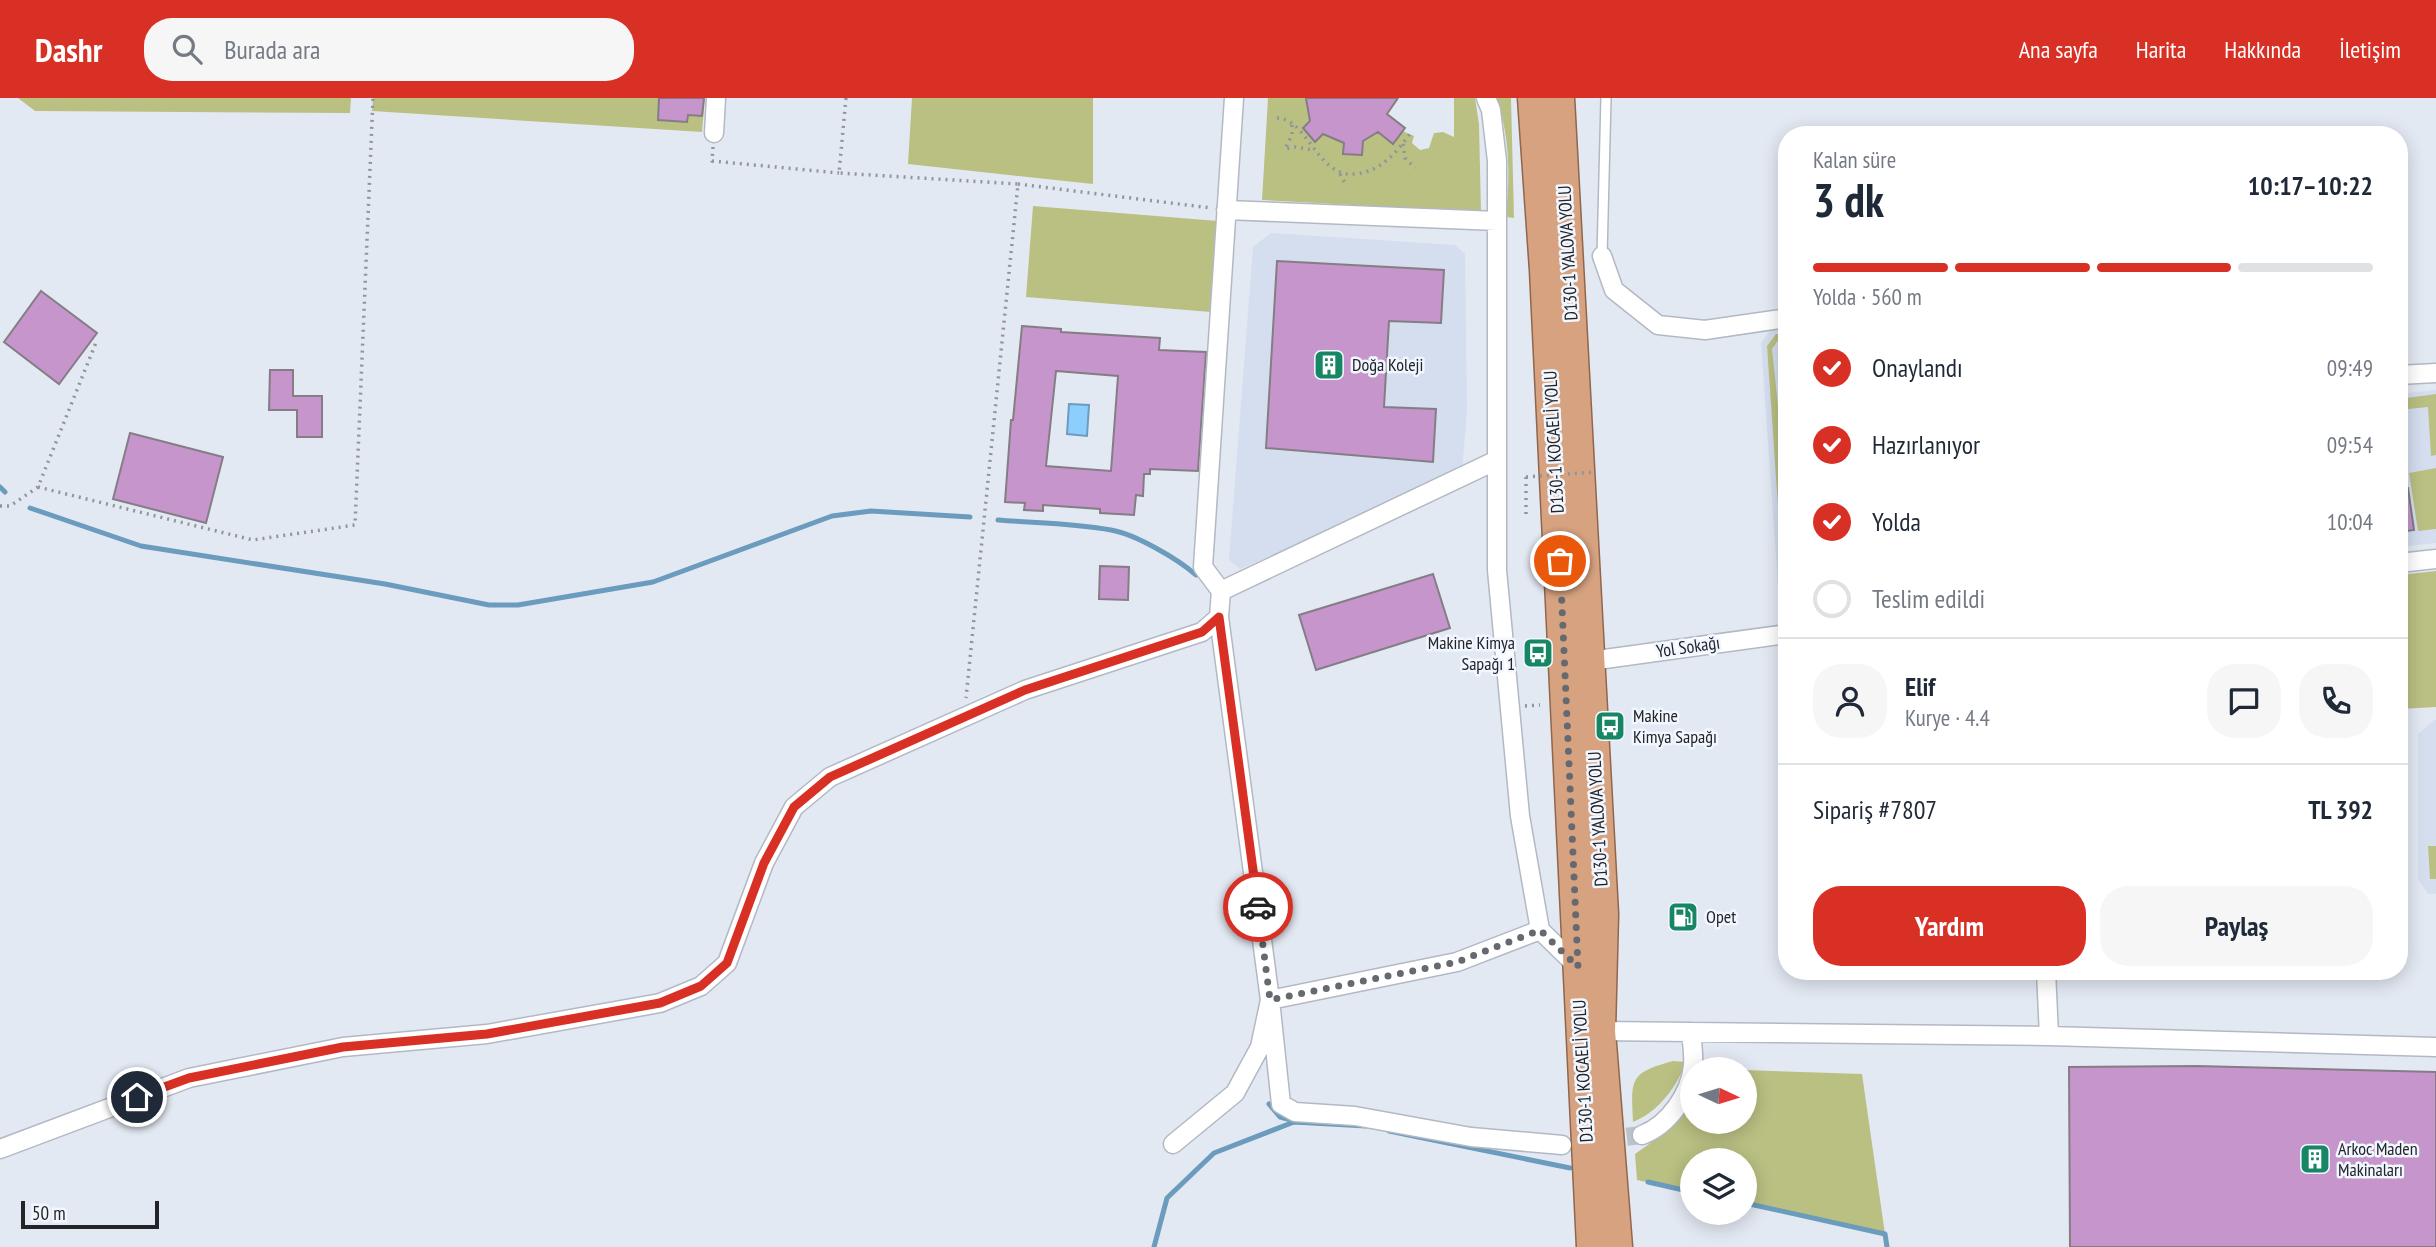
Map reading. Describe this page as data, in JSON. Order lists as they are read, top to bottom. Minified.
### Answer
{"streets":{"highway":["D130-1 YALOVA YOLU","D130-1 KOCAELİ YOLU"],"street":["Yol Sokağı"]},"crossings":[["D130-1 YALOVA YOLU","Yol Sokağı"]],"places":{"building":["Doğa Koleji","Arkoc Maden Makinaları"],"bus stop":["Makine Kimya Sapağı 1","Makine Kimya Sapağı"],"fuel station":["Opet"]},"scale_bar":"50 m","north":"right","page":{"header":"Dashr","search":"Burada ara","nav":["Ana sayfa","Harita","Hakkında","İletişim"],"heading":["3 dk","Kalan süre","10:17–10:22"],"panel":["Elif","Kurye · 4.4","Sipariş #7807","TL 392"],"bar":"Yolda · 560 m","list":[["Onaylandı","09:49"],["Hazırlanıyor","09:54"],["Yolda","10:04"],"Teslim edildi"],"buttons":["Yardım","Paylaş"],"scale":"50 m"}}
